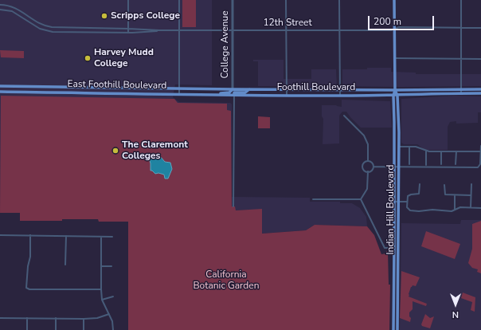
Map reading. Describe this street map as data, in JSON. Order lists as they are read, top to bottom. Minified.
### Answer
{"streets":{"main road":["East Foothill Boulevard","Foothill Boulevard","Indian Hill Boulevard"],"street":["12th Street","College Avenue"]},"crossings":[["12th Street","College Avenue"],["12th Street","Indian Hill Boulevard"],["College Avenue","East Foothill Boulevard"],["College Avenue","Foothill Boulevard"],["East Foothill Boulevard","Foothill Boulevard"],["Foothill Boulevard","Indian Hill Boulevard"]],"parks":["California Botanic Garden"],"places":["Scripps College","Harvey Mudd College","The Claremont Colleges"],"scale_bar":"200 m","north":"bottom"}
